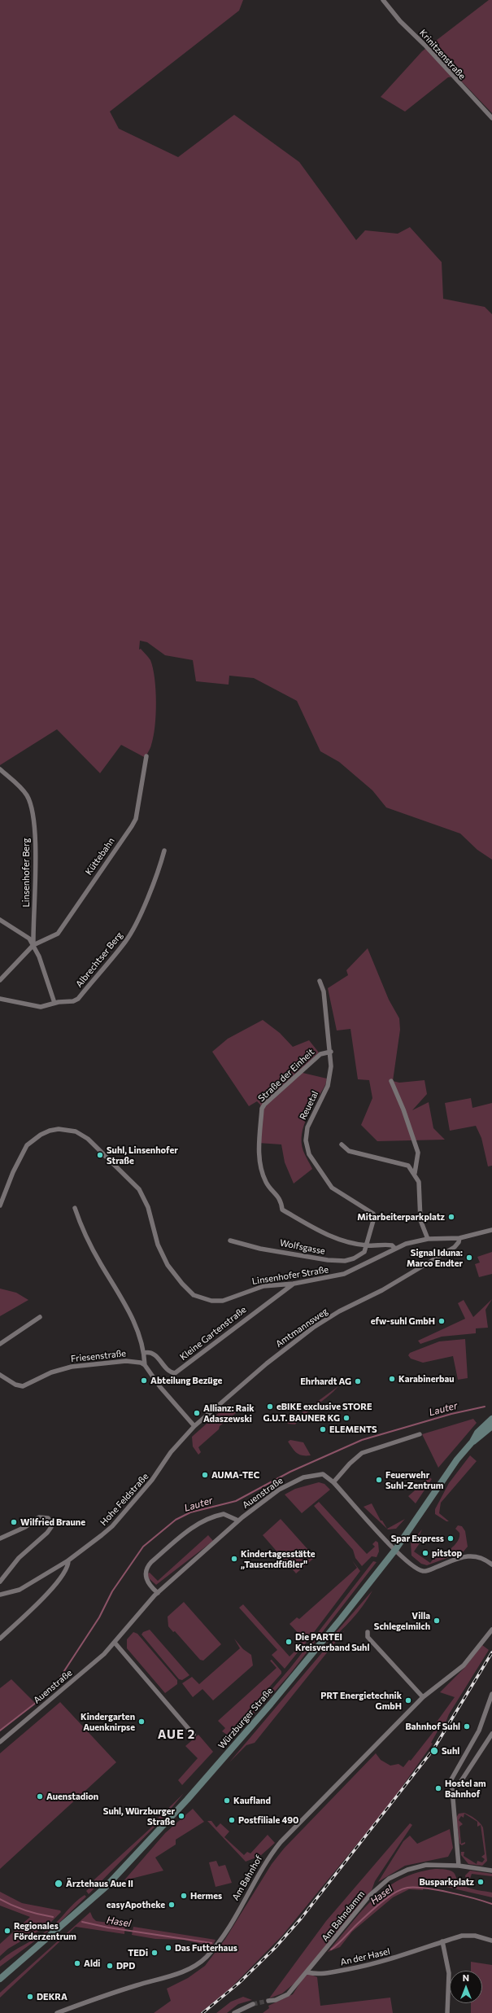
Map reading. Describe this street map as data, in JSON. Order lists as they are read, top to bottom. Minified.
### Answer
{"streets":{"main road":["Würzburger Straße"],"street":["Krinitzenstraße","Küttebahn","Linsenhofer Berg","Albrechtser Berg","Straße der Einheit","Reuetal","Wolfsgasse","Linsenhofer Straße","Amtmannsweg","Kleine Gartenstraße","Friesenstraße","Auenstraße","Hohe Feldstraße","Am Bahnhof","Am Bahndamm","An der Hasel"]},"crossings":[["Küttebahn","Linsenhofer Berg"],["Straße der Einheit","Reuetal"],["Straße der Einheit","Wolfsgasse"],["Reuetal","Wolfsgasse"],["Linsenhofer Straße","Amtmannsweg"],["Linsenhofer Straße","Kleine Gartenstraße"],["Amtmannsweg","Hohe Feldstraße"],["Auenstraße","Würzburger Straße"],["Am Bahndamm","An der Hasel"]],"districts":["AUE 2"],"water":["Lauter","Hasel"],"places":["Suhl, Linsenhofer Straße","Mitarbeiterparkplatz","Signal Iduna: Marco Endter","efw-suhl GmbH","Karabinerbau","Abteilung Bezüge","Ehrhardt AG","eBIKE exclusive STORE","Allianz: Raik Adaszewski","G.U.T. BAUNER KG","ELEMENTS","AUMA-TEC","Feuerwehr Suhl-Zentrum","Wilfried Braune","Spar Express","pitstop","Kindertagesstätte „Tausendfüßler\"","Villa Schlegelmilch","Die PARTEI Kreisverband Suhl","PRT Energietechnik GmbH","Kindergarten Auenknirpse","Bahnhof Suhl","Suhl","Hostel am Bahnhof","Auenstadion","Kaufland","Suhl, Würzburger Straße","Postfiliale 490","Busparkplatz","Ärztehaus Aue II","Hermes","easyApotheke","Regionales Förderzentrum","Das Futterhaus","TEDi","Aldi","DPD","DEKRA"],"north":"top"}
